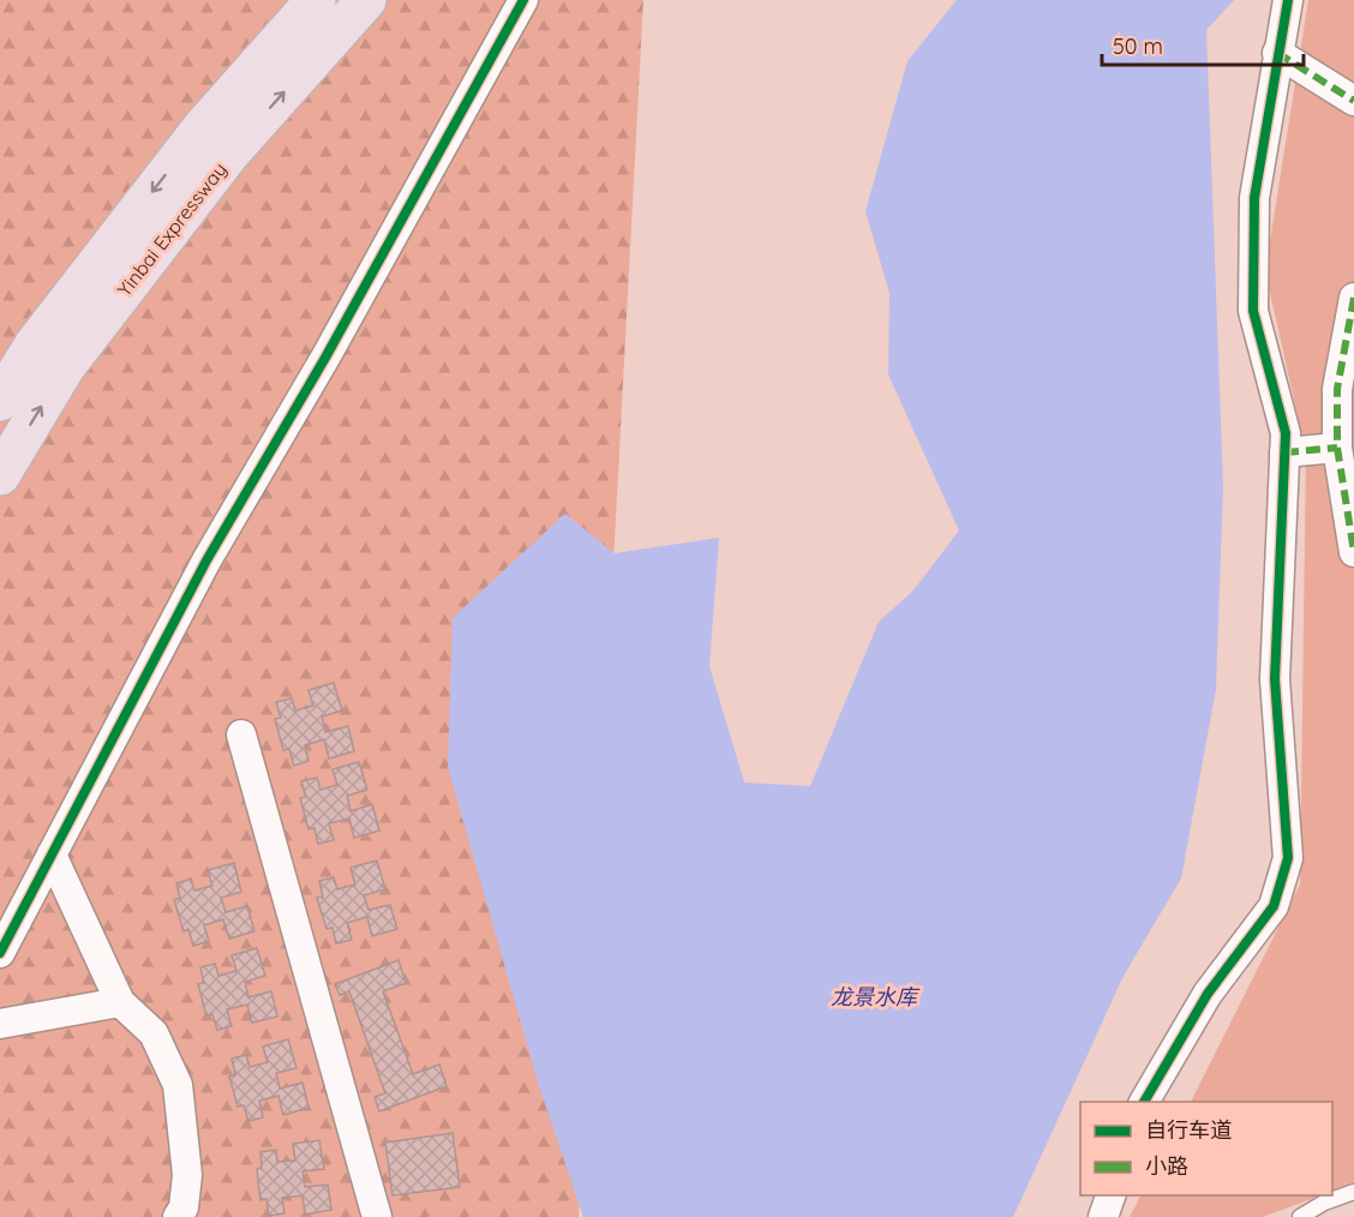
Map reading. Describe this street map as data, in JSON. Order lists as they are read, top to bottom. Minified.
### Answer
{"streets":{"highway":["Yinbai Expressway"]},"water":["龙景水库"],"legend":["自行车道","小路"],"scale_bar":"50 m"}
